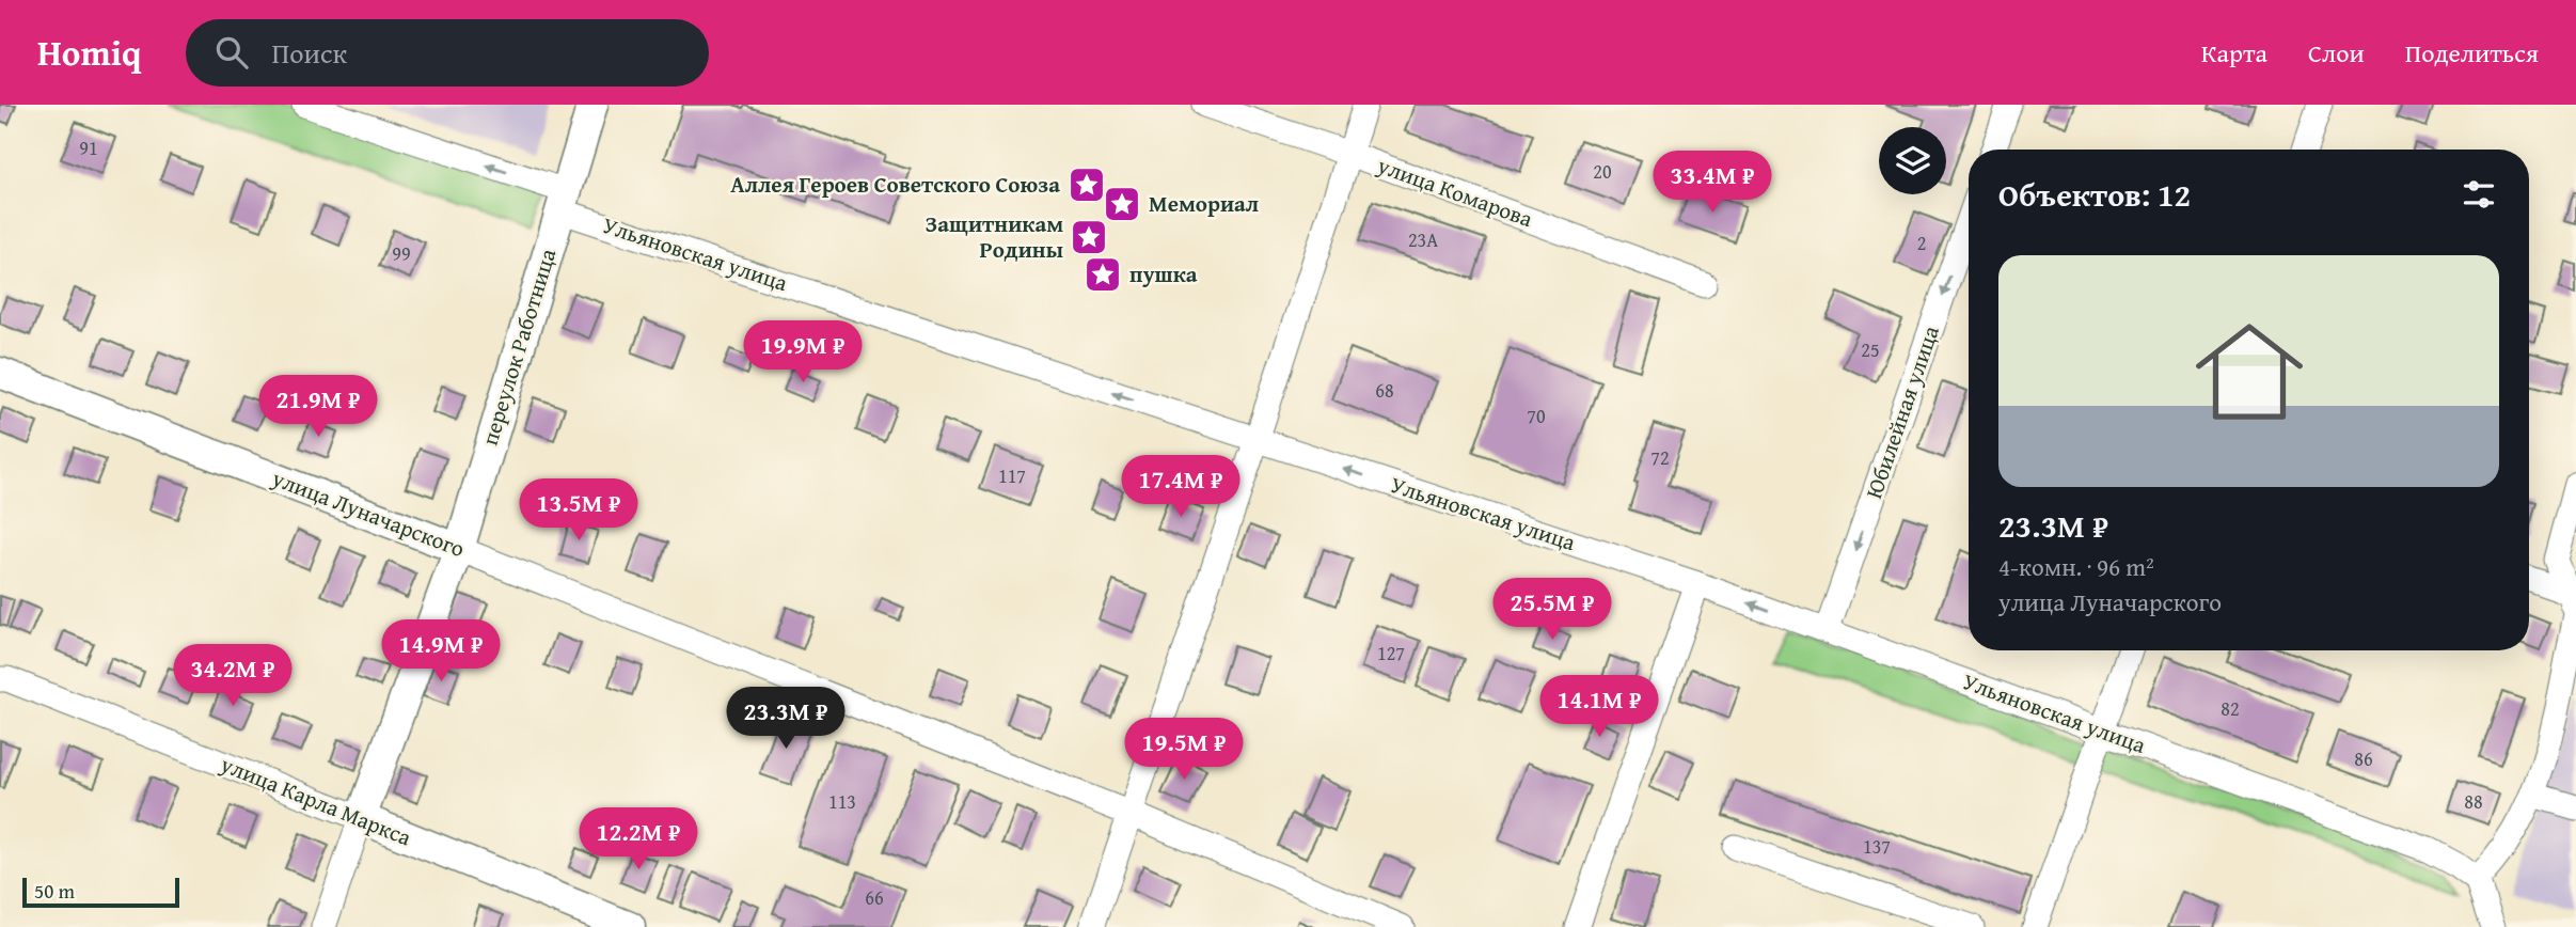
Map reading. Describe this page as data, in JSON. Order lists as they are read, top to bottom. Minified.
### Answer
{"streets":{"main road":["переулок Работница","улица Луначарского","улица Карла Маркса"],"street":["улица Комарова","Ульяновская улица","Юбилейная улица"]},"crossings":[["Ульяновская улица","переулок Работница"],["Ульяновская улица","Юбилейная улица"],["переулок Работница","улица Луначарского"],["переулок Работница","улица Карла Маркса"]],"one_way":["Ульяновская улица","Юбилейная улица"],"places":{"place":["Аллея Героев Советского Союза","Мемориал","Защитникам Родины","пушка"]},"house_numbers":["91","20","23А","2","99","25","68","70","72","117","127","82","86","113","88","137","66"],"scale_bar":"50 m","page":{"header":"Homiq","search":"Поиск","nav":["Карта","Слои","Поделиться"],"heading":"Объектов: 12","price":["33.4M ₽","19.9M ₽","21.9M ₽","17.4M ₽","13.5M ₽","25.5M ₽","14.9M ₽","34.2M ₽","14.1M ₽","23.3M ₽","19.5M ₽","12.2M ₽"],"list":[{"name":"23.3M ₽","note":"4-комн. · 96 m² · улица Луначарского"}],"scale":"50 m"}}
